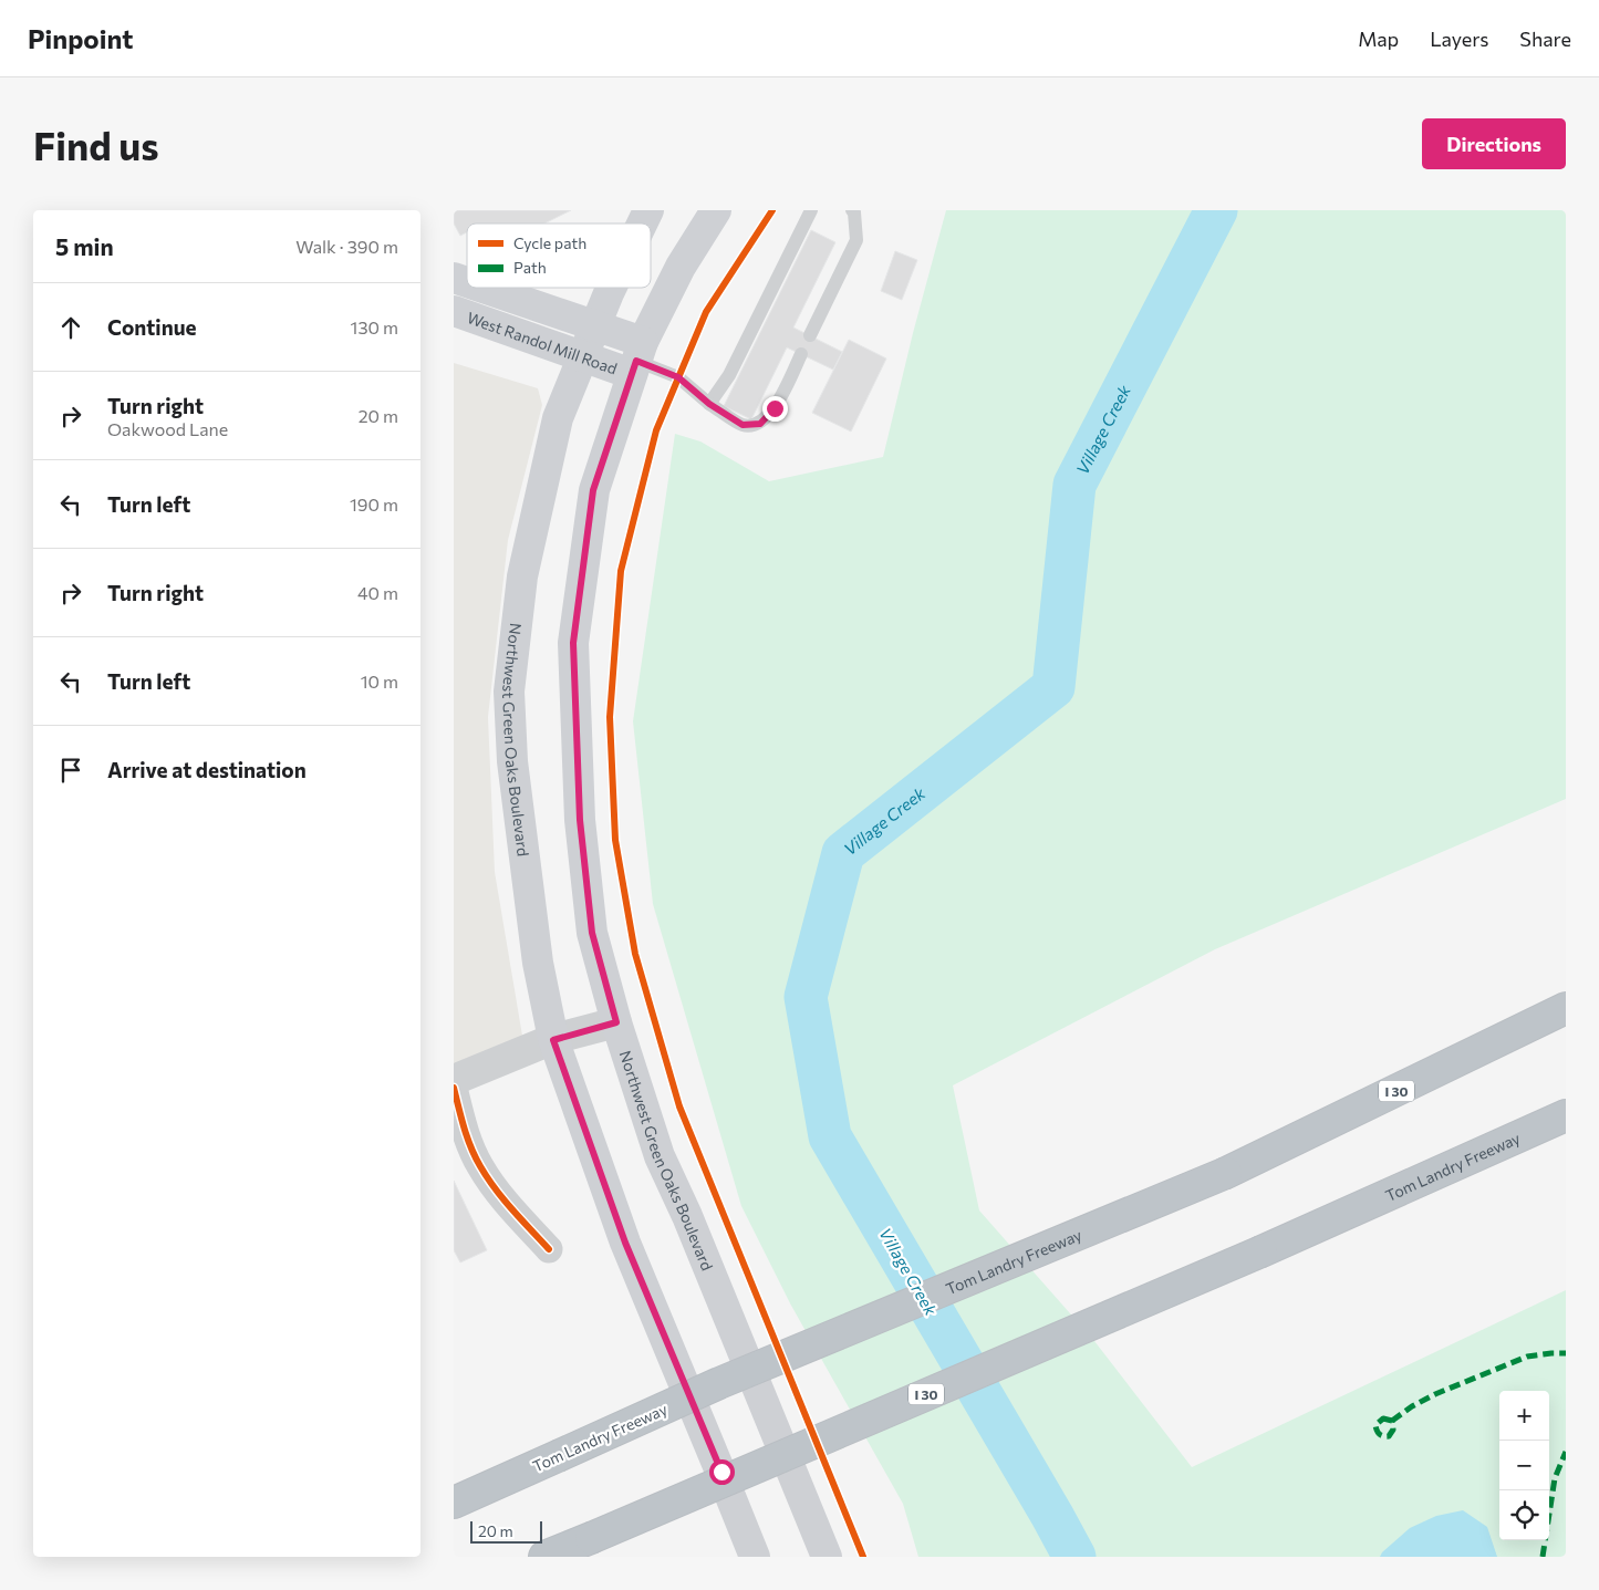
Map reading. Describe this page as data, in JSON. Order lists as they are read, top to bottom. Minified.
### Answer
{"streets":{"highway":["I 30","Tom Landry Freeway"],"main road":["West Randol Mill Road","Northwest Green Oaks Boulevard"]},"crossings":[["West Randol Mill Road","Northwest Green Oaks Boulevard"]],"water":["Village Creek"],"legend":["Cycle path","Path"],"scale_bar":"20 m","page":{"header":"Pinpoint","nav":["Map","Layers","Share"],"buttons":"Directions","title":"Find us","heading":["5 min","Walk · 390 m"],"list":[["Continue","130 m"],["Turn right","Oakwood Lane","20 m"],["Turn left","190 m"],["Turn right","40 m"],["Turn left","10 m"],"Arrive at destination"],"map_buttons":["+","−"],"scale":"20 m"}}
